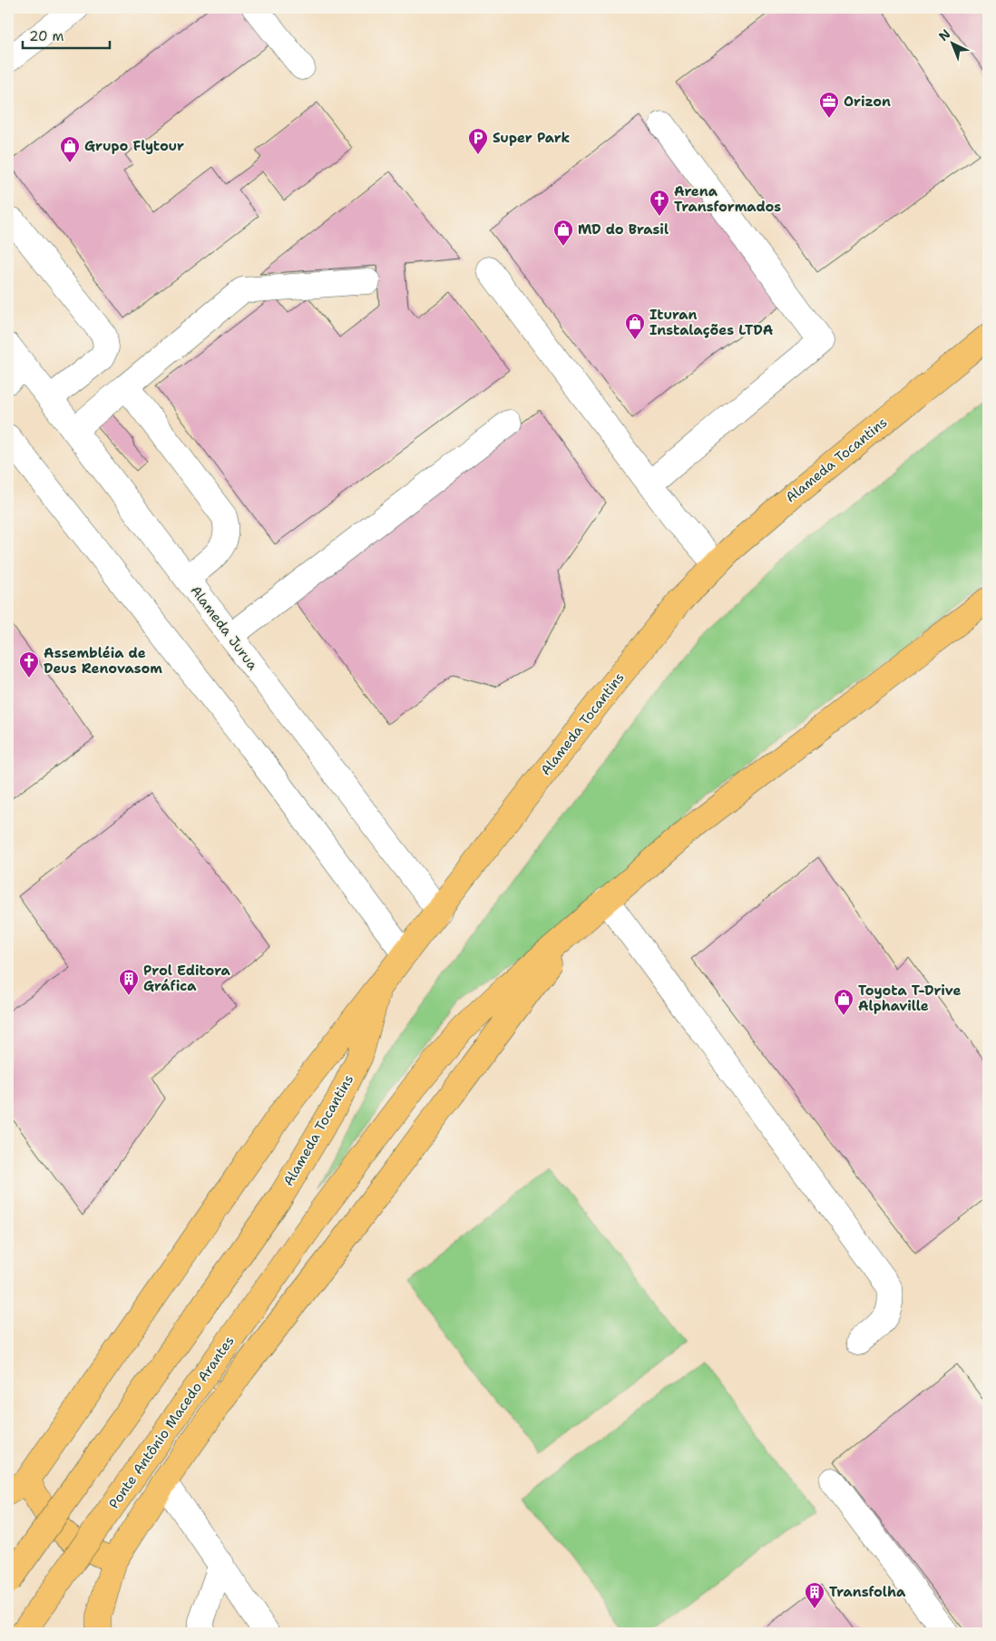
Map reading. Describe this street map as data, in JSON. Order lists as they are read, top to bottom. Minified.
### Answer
{"streets":{"main road":["Alameda Tocantins","Ponte Antônio Macedo Arantes"],"street":["Alameda Jurua"]},"crossings":[["Alameda Tocantins","Alameda Jurua"]],"places":{"office":["Orizon"],"parking":["Super Park"],"shop":["Grupo Flytour","MD do Brasil","Ituran Instalações LTDA","Toyota T-Drive Alphaville"],"church":["Arena Transformados","Assembléia de Deus Renovasom"],"building":["Prol Editora Gráfica","Transfolha"]},"scale_bar":"20 m","north":"top left"}
